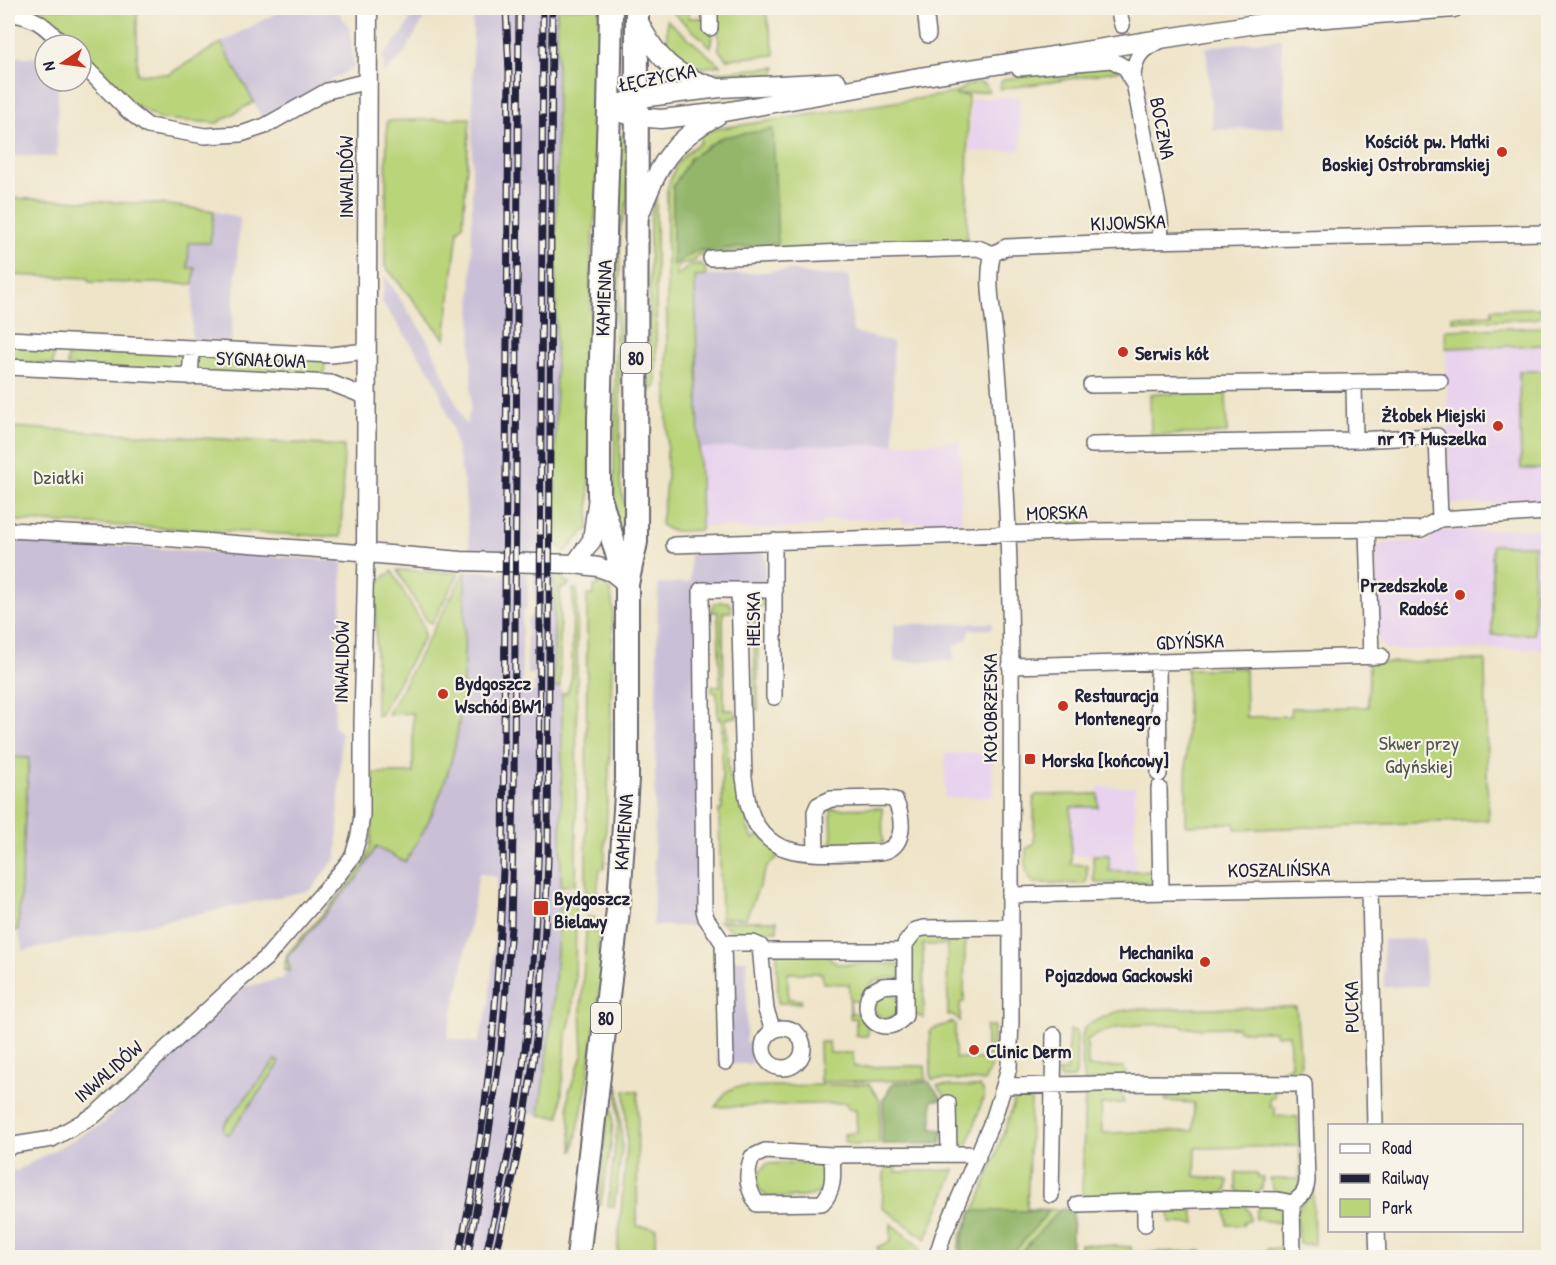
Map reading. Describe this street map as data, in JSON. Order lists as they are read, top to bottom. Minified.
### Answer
{"streets":{"main road":["KAMIENNA","80"],"street":["ŁĘCZYCKA","BOCZNA","INWALIDÓW","KIJOWSKA","SYGNAŁOWA","MORSKA","HELSKA","GDYŃSKA","KOŁOBRZESKA","KOSZALIŃSKA","PUCKA"]},"crossings":[["ŁĘCZYCKA","KAMIENNA"],["BOCZNA","KIJOWSKA"],["INWALIDÓW","SYGNAŁOWA"],["KIJOWSKA","KOŁOBRZESKA"],["MORSKA","HELSKA"],["MORSKA","GDYŃSKA"],["MORSKA","KOŁOBRZESKA"],["GDYŃSKA","KOŁOBRZESKA"],["KOŁOBRZESKA","KOSZALIŃSKA"],["KOSZALIŃSKA","PUCKA"]],"parks":["Działki","Skwer przy Gdyńskiej"],"places":{"other":["Kościół pw. Matki Boskiej Ostrobramskiej","Serwis kół","Żłobek Miejski nr 17 Muszelka","Przedszkole Radość","Bydgoszcz Wschód BW1","Restauracja Montenegro","Mechanika Pojazdowa Gackowski","Clinic Derm"],"transit":["Morska [końcowy]","Bydgoszcz Bielawy"]},"legend":["Road","Railway","Park"],"north":"left"}
